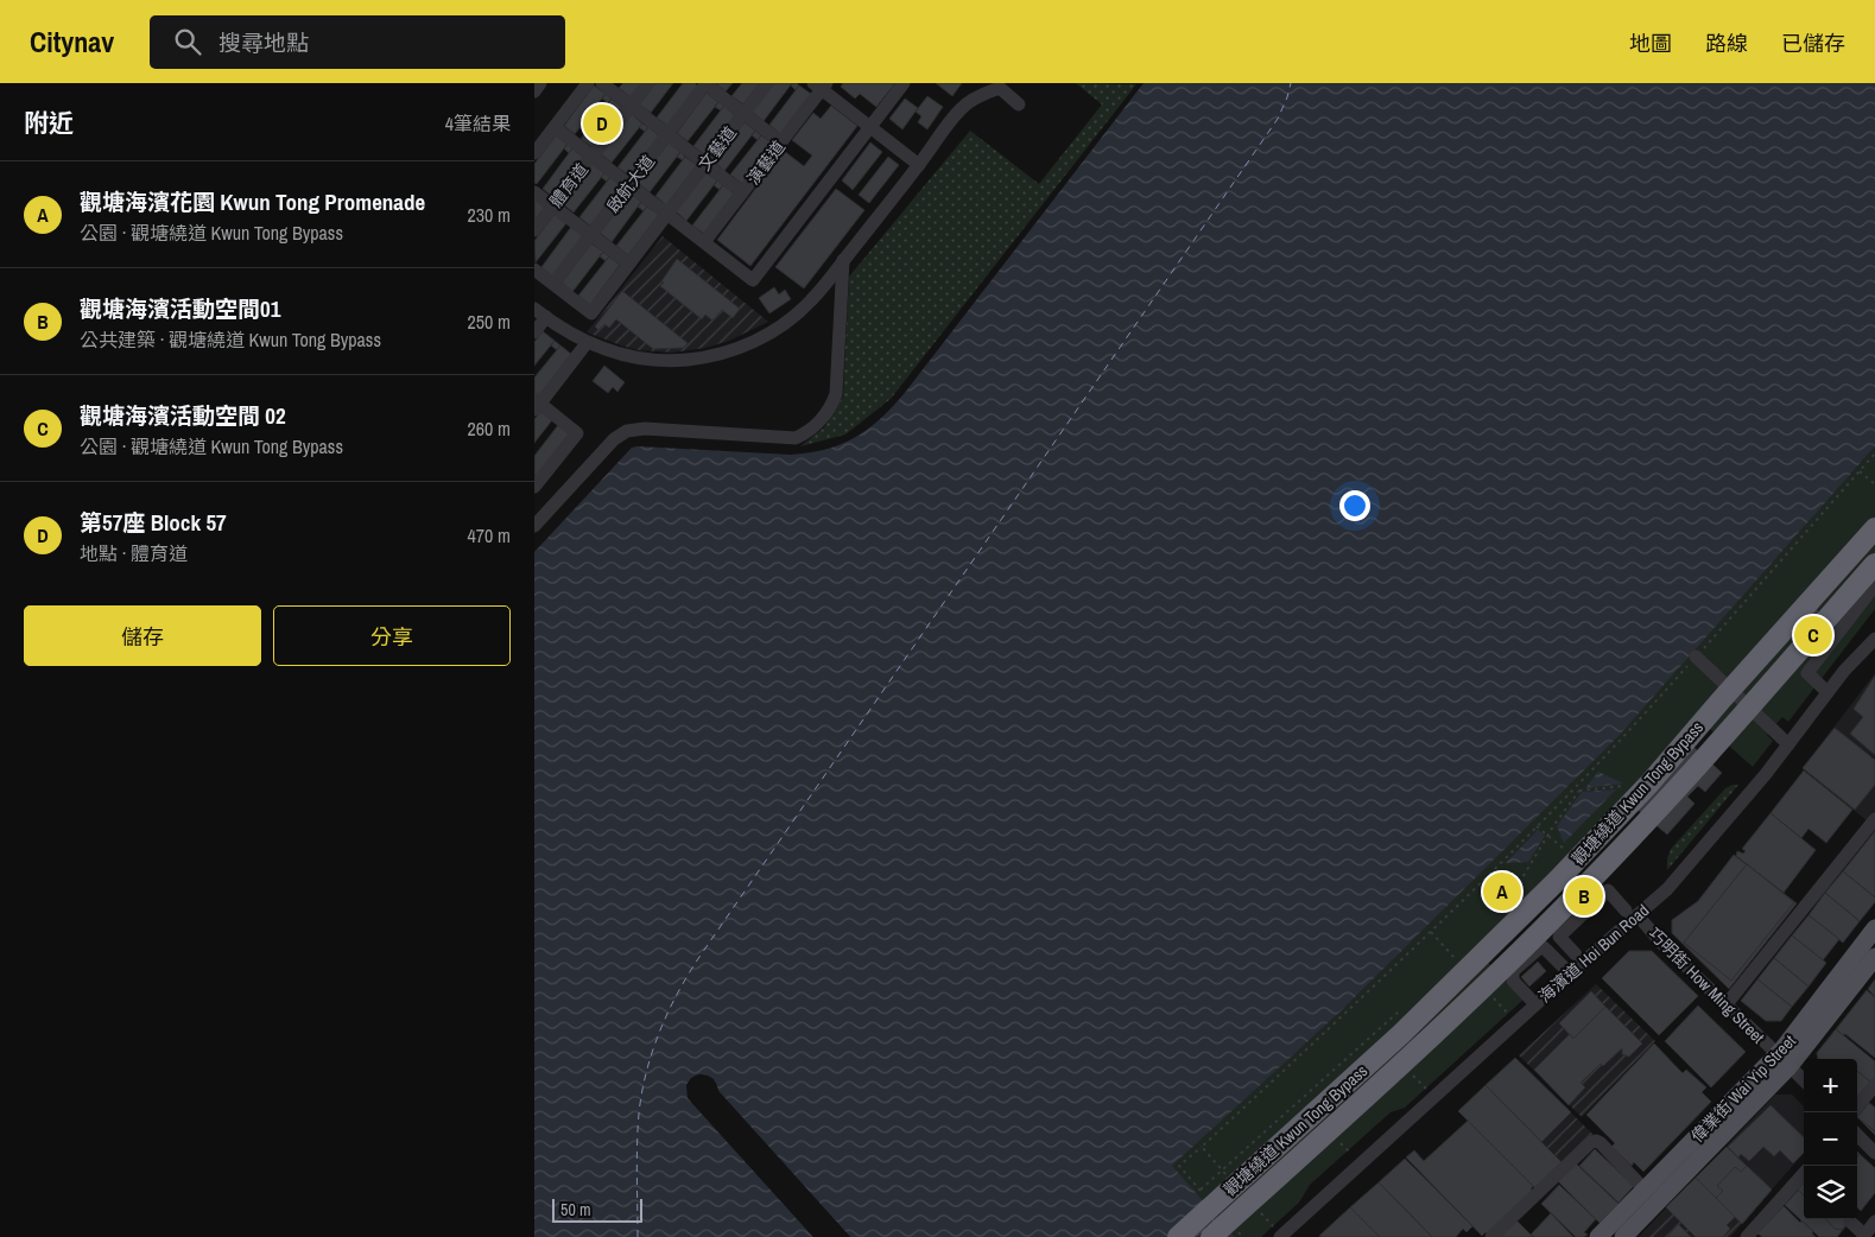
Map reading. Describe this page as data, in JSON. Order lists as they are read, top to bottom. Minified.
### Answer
{"streets":{"highway":["觀塘繞道 Kwun Tong Bypass"],"main road":["偉業街 Wai Yip Street"],"street":["文藝道","演藝道","啟航大道","體育道","海濱道 Hoi Bun Road","巧明街 How Ming Street"]},"crossings":[["文藝道","啟航大道"],["海濱道 Hoi Bun Road","巧明街 How Ming Street"],["巧明街 How Ming Street","偉業街 Wai Yip Street"]],"scale_bar":"50 m","page":{"header":"Citynav","search":"搜尋地點","nav":["地圖","路線","已儲存"],"heading":["附近","4筆結果"],"pins":["D","C","A","B"],"list":[{"mark":"A","name":"觀塘海濱花園 Kwun Tong Promenade","note":"公園 · 觀塘繞道 Kwun Tong Bypass","value":"230 m"},{"mark":"B","name":"觀塘海濱活動空間01","note":"公共建築 · 觀塘繞道 Kwun Tong Bypass","value":"250 m"},{"mark":"C","name":"觀塘海濱活動空間 02","note":"公園 · 觀塘繞道 Kwun Tong Bypass","value":"260 m"},{"mark":"D","name":"第57座 Block 57","note":"地點 · 體育道","value":"470 m"}],"buttons":["儲存","分享"],"map_buttons":["+","−"],"scale":"50 m"}}
